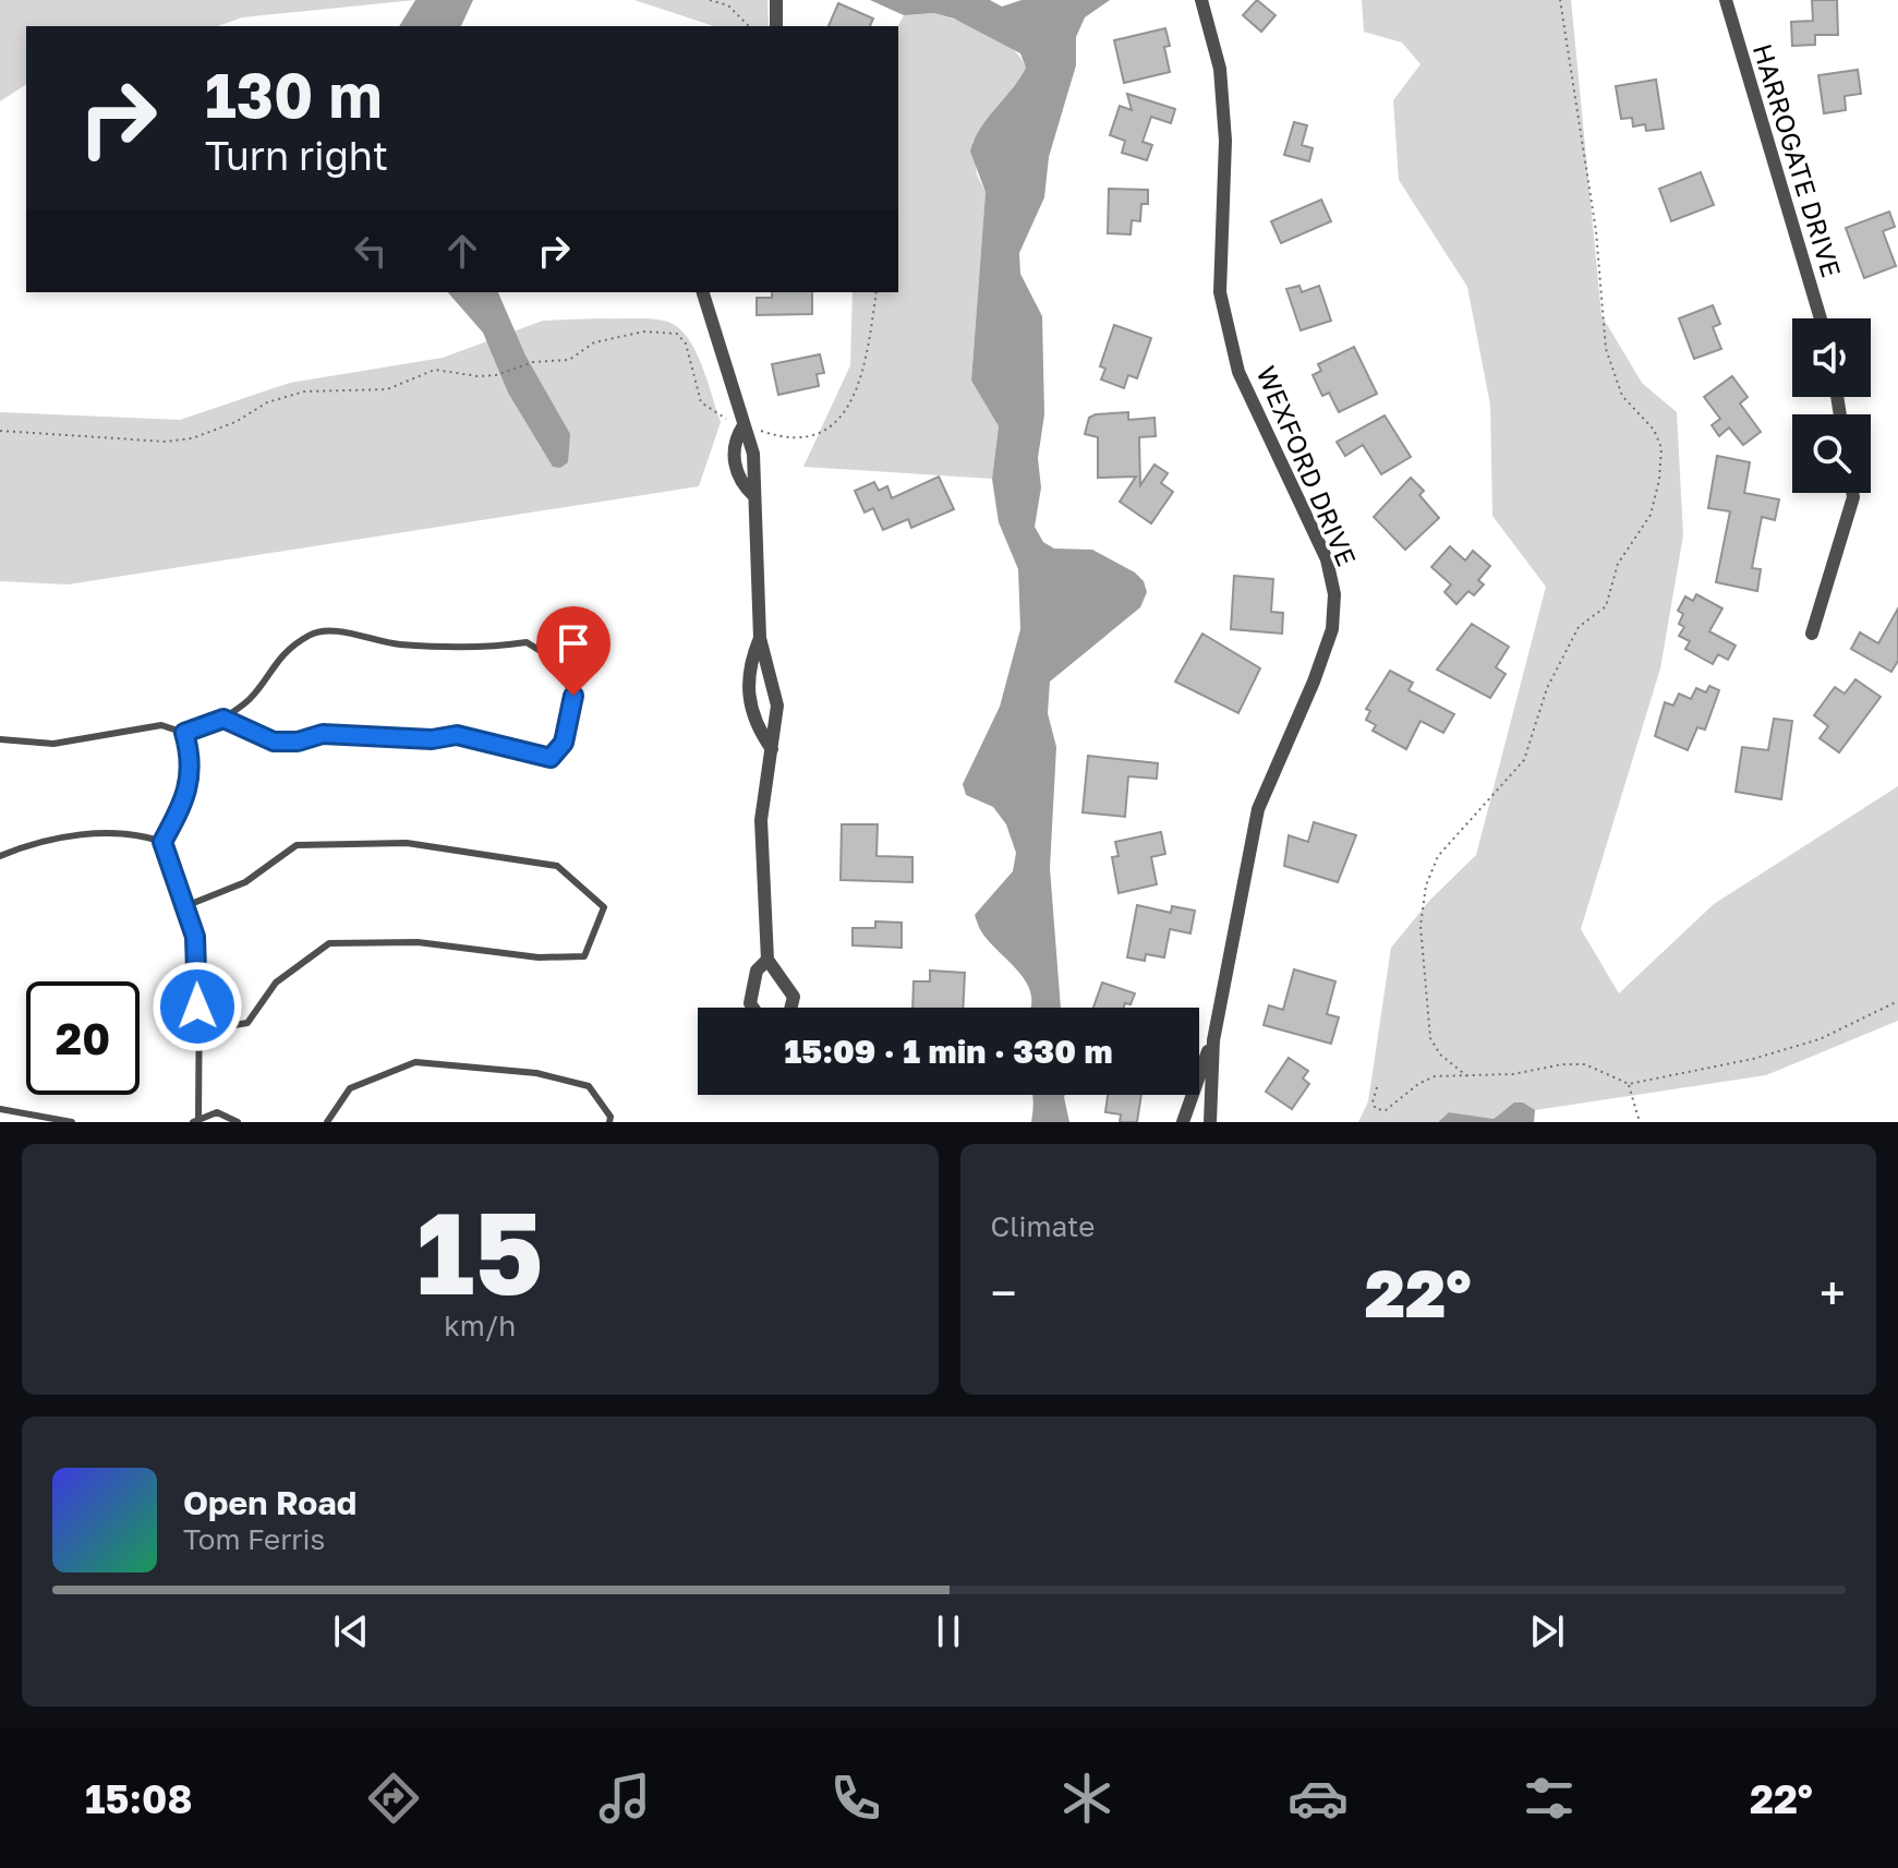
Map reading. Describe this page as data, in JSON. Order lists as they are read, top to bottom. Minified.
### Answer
{"streets":{"street":["HARROGATE DRIVE","WEXFORD DRIVE"]},"page":{"turn":["130 m","Turn right"],"limit":"20","trip":"15:09 · 1 min · 330 m","tile":[["15","km/h"],"Climate"],"heat":["−","22°","+"],"song":["Open Road","Tom Ferris"],"tabs":["15:08","22°"]}}
